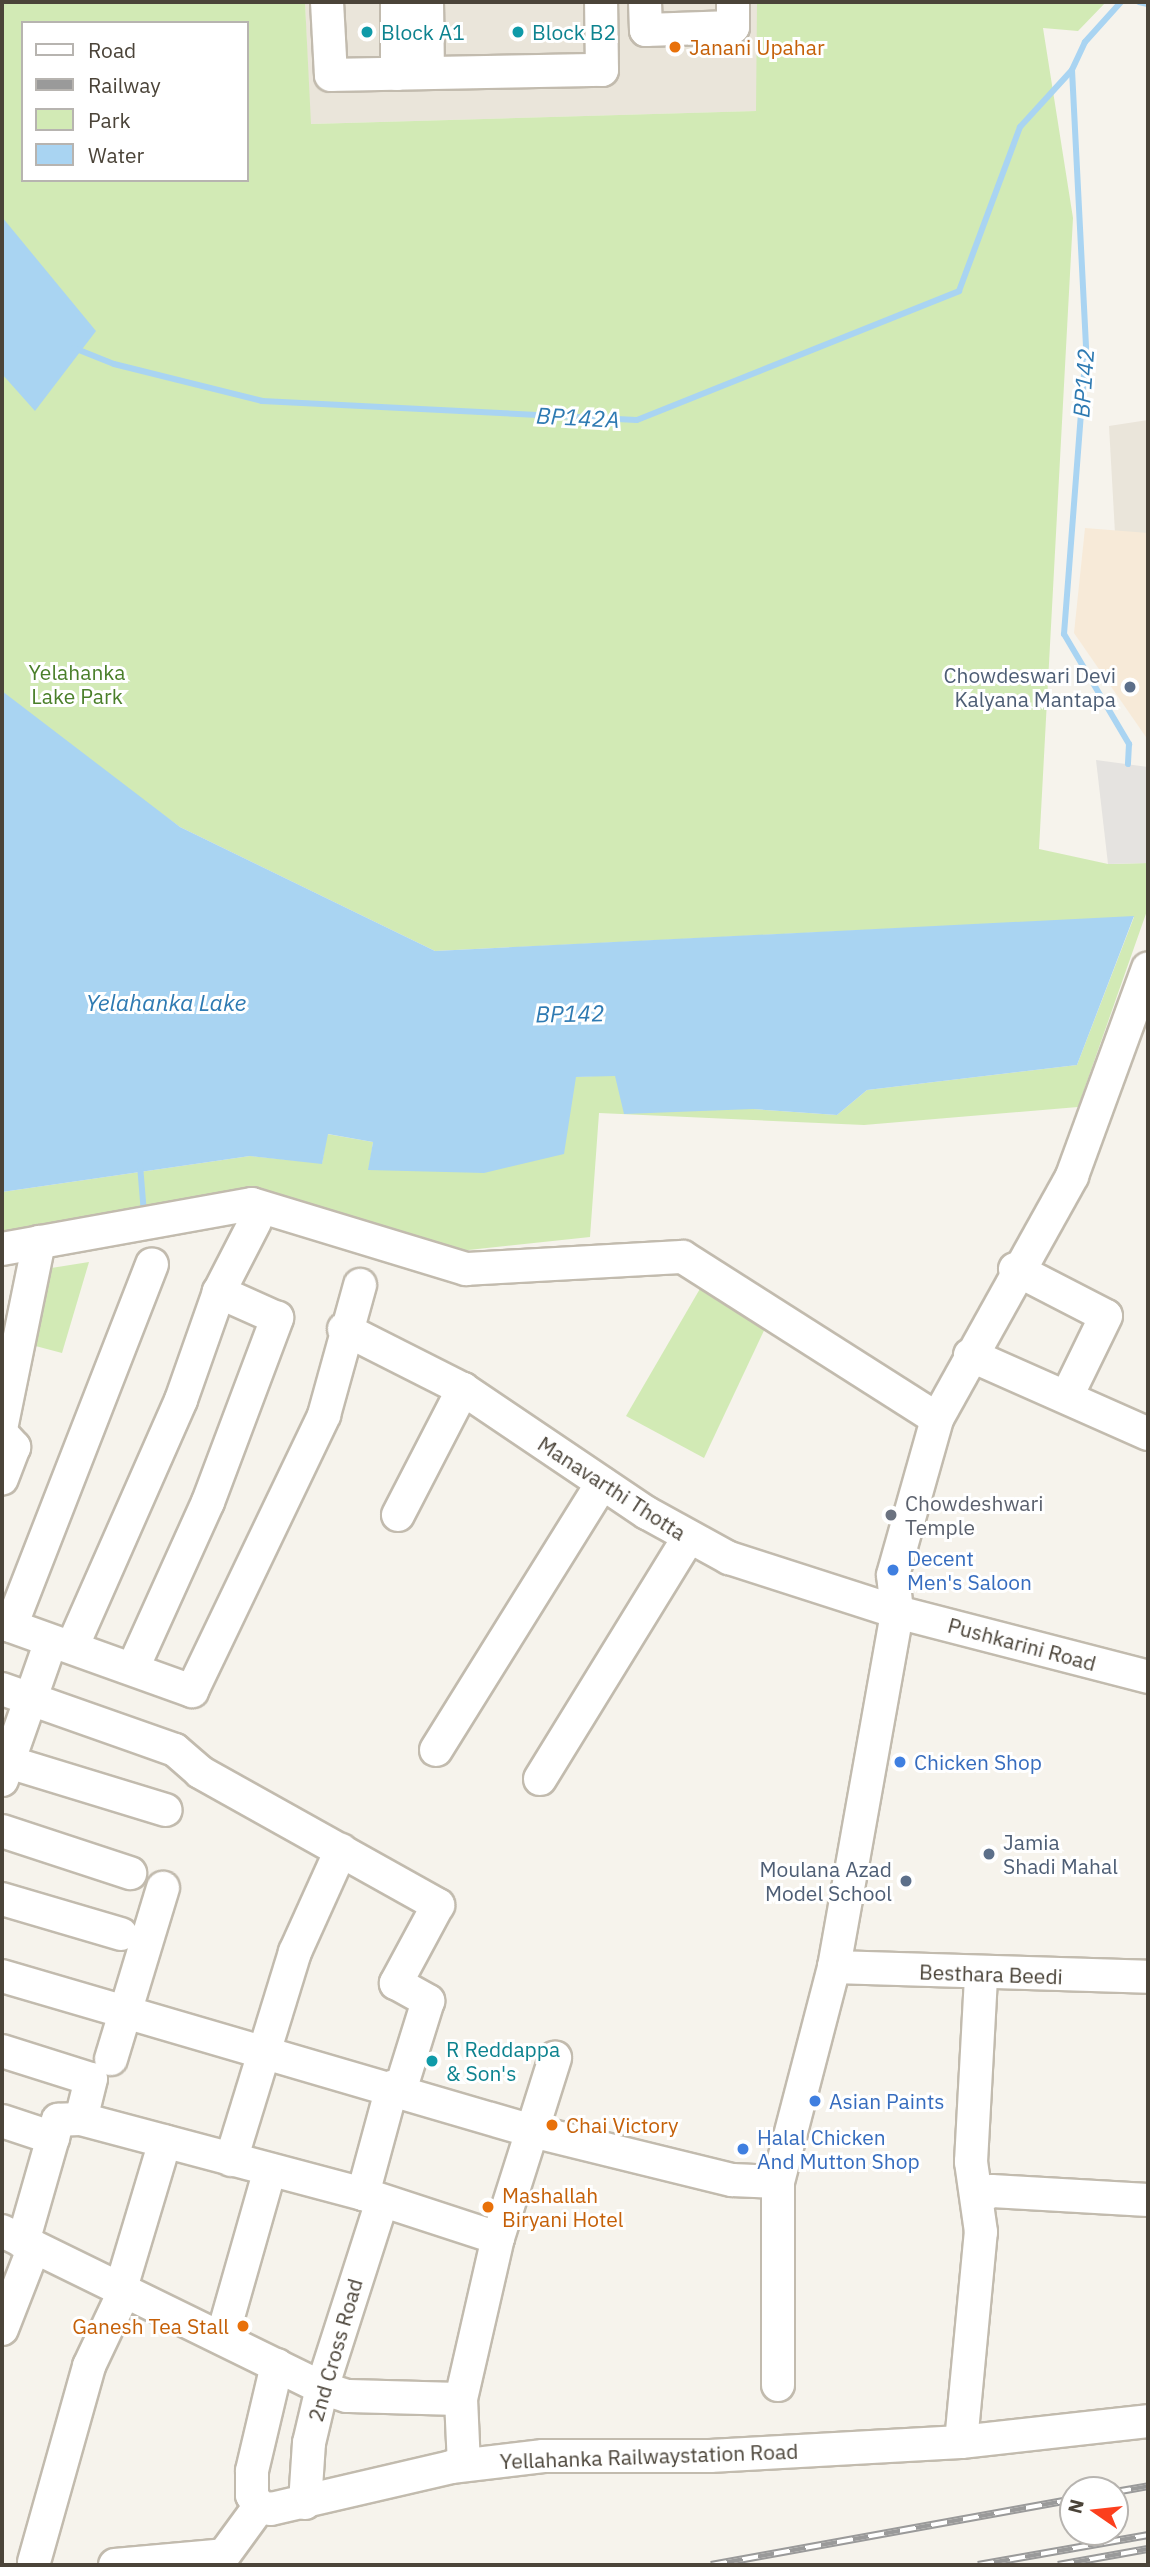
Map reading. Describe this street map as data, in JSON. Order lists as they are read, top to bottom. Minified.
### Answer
{"streets":{"street":["Manavarthi Thotta","Pushkarini Road","Besthara Beedi","2nd Cross Road","Yellahanka Railwaystation Road"]},"crossings":[["Manavarthi Thotta","Pushkarini Road"],["2nd Cross Road","Yellahanka Railwaystation Road"]],"water":["BP142","BP142A","Yelahanka Lake"],"parks":["Yelahanka Lake Park"],"places":["Block A1","Block B2","Janani Upahar","Chowdeswari Devi Kalyana Mantapa","Chowdeshwari Temple","Decent Men's Saloon","Chicken Shop","Jamia Shadi Mahal","Moulana Azad Model School","R Reddappa & Son's","Asian Paints","Chai Victory","Halal Chicken And Mutton Shop","Mashallah Biryani Hotel","Ganesh Tea Stall"],"legend":["Road","Railway","Park","Water"],"north":"left"}
